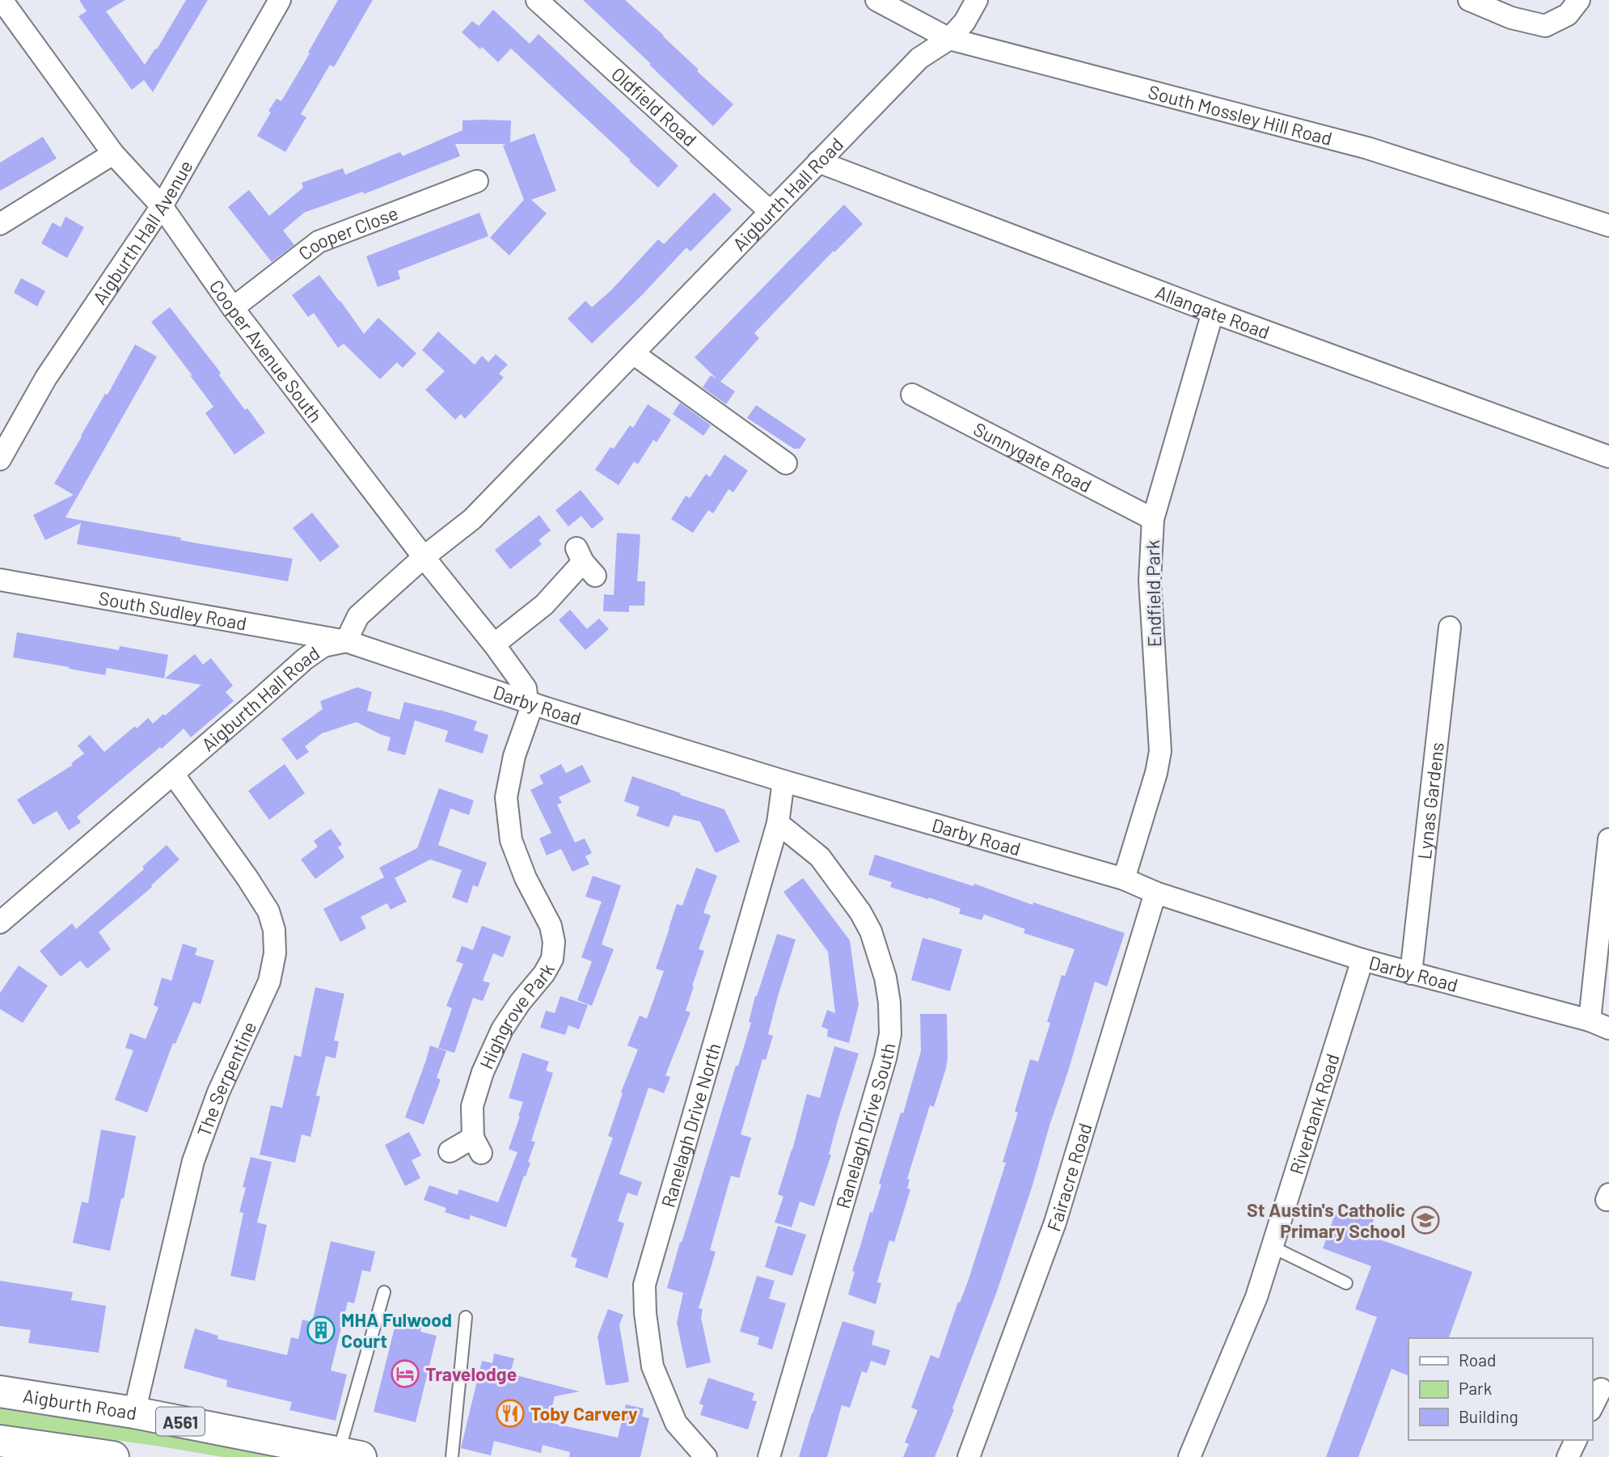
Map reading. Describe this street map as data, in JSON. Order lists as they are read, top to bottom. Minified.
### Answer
{"streets":{"highway":["Aigburth Road","A561"],"street":["Oldfield Road","South Mossley Hill Road","Aigburth Hall Road","Aigburth Hall Avenue","Cooper Close","Allangate Road","Cooper Avenue South","Sunnygate Road","Endfield Park","South Sudley Road","Darby Road","Lynas Gardens","Highgrove Park","The Serpentine","Riverbank Road","Ranelagh Drive North","Ranelagh Drive South","Fairacre Road"]},"crossings":[["Oldfield Road","Aigburth Hall Road"],["South Mossley Hill Road","Aigburth Hall Road"],["Aigburth Hall Road","Allangate Road"],["Aigburth Hall Road","Cooper Avenue South"],["Aigburth Hall Road","South Sudley Road"],["Aigburth Hall Road","Darby Road"],["Aigburth Hall Road","The Serpentine"],["Aigburth Hall Avenue","Cooper Avenue South"],["Cooper Close","Cooper Avenue South"],["Allangate Road","Endfield Park"],["Cooper Avenue South","Darby Road"],["Cooper Avenue South","Highgrove Park"],["Sunnygate Road","Endfield Park"],["Endfield Park","Darby Road"],["South Sudley Road","Darby Road"],["Darby Road","Lynas Gardens"],["Darby Road","Highgrove Park"],["Darby Road","Riverbank Road"],["Darby Road","Ranelagh Drive North"],["Darby Road","Fairacre Road"],["The Serpentine","Aigburth Road"],["Ranelagh Drive North","Ranelagh Drive South"]],"places":{"school or university":["St Austin's Catholic Primary School"],"building":["MHA Fulwood Court"],"hotel":["Travelodge"],"restaurant":["Toby Carvery"]},"legend":["Road","Park","Building"]}
